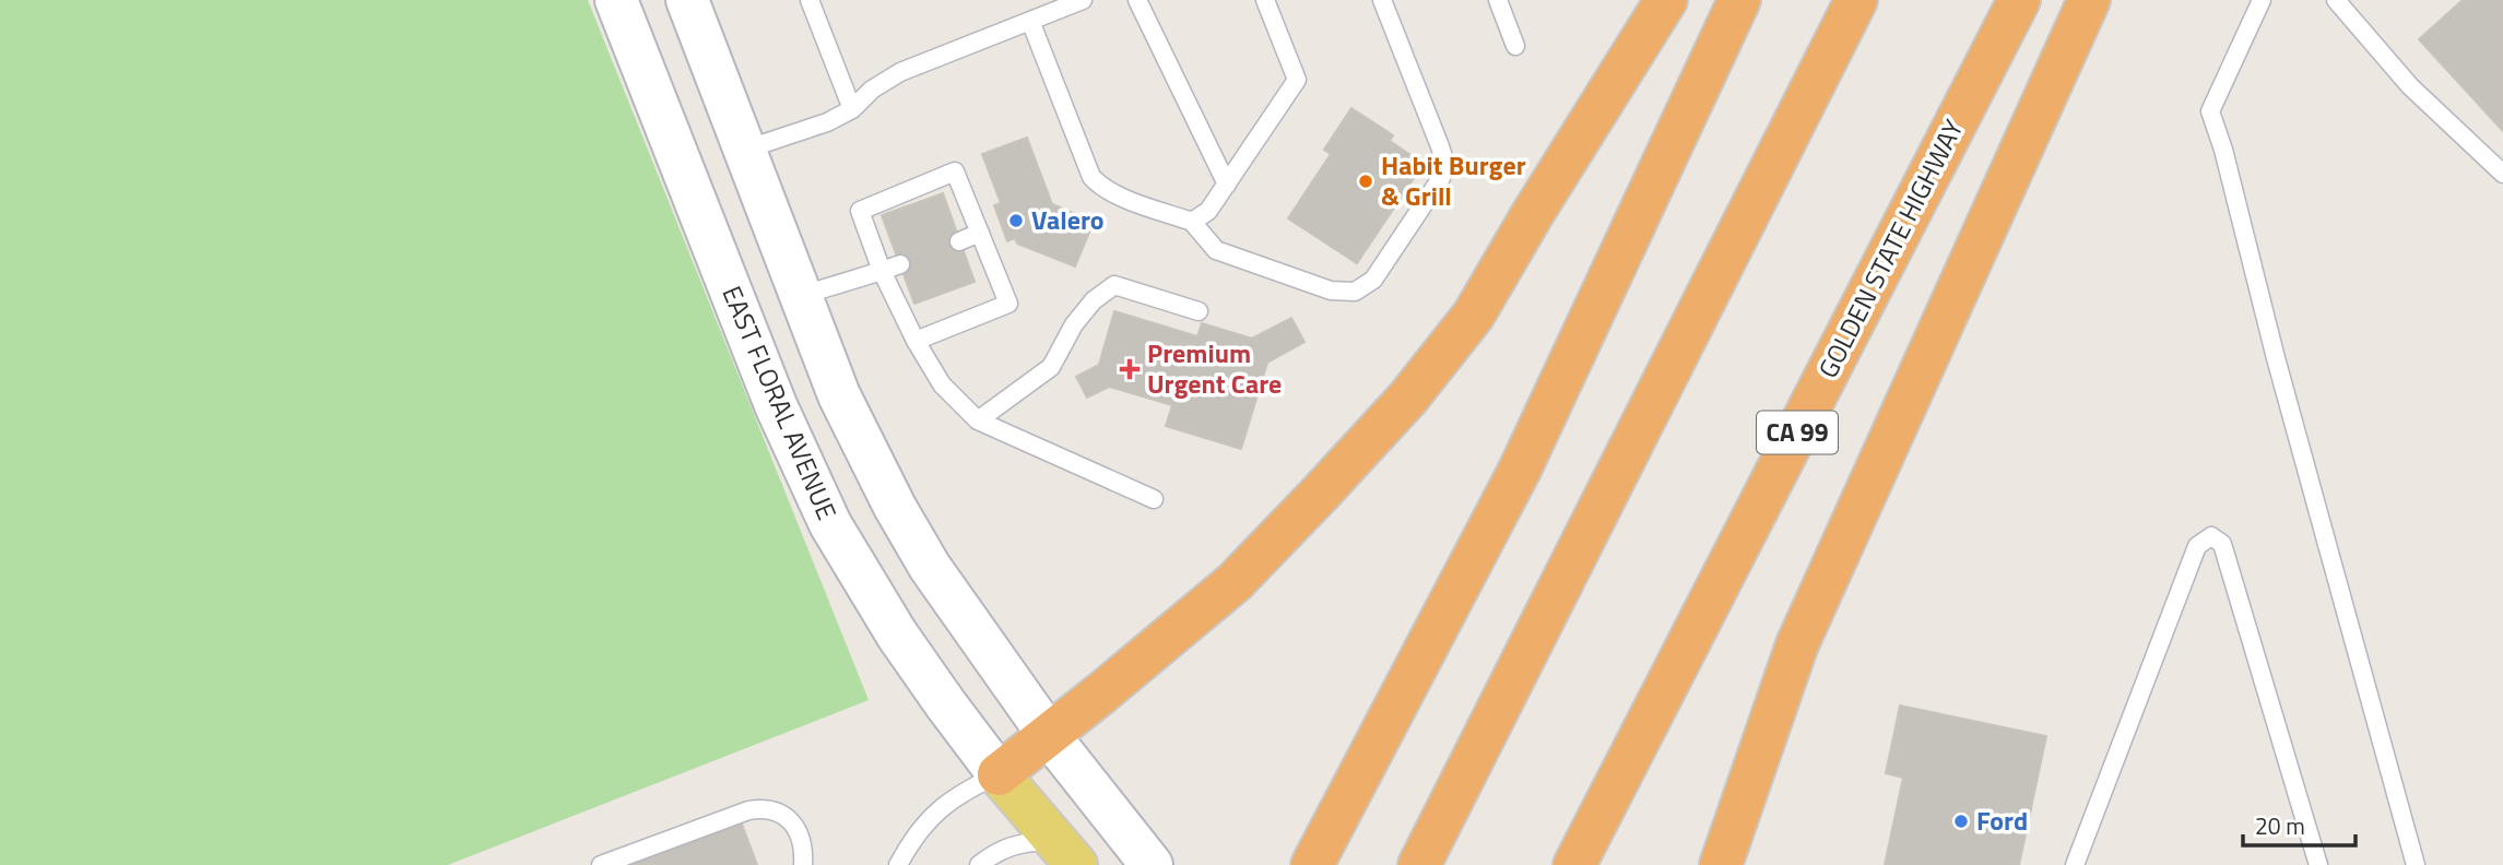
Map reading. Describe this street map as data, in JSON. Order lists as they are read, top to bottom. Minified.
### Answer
{"streets":{"highway":["GOLDEN STATE HIGHWAY","CA 99"],"street":["EAST FLORAL AVENUE"]},"places":{"other":["Habit Burger & Grill","Valero","Ford"],"health":["Premium Urgent Care"]},"scale_bar":"20 m"}
